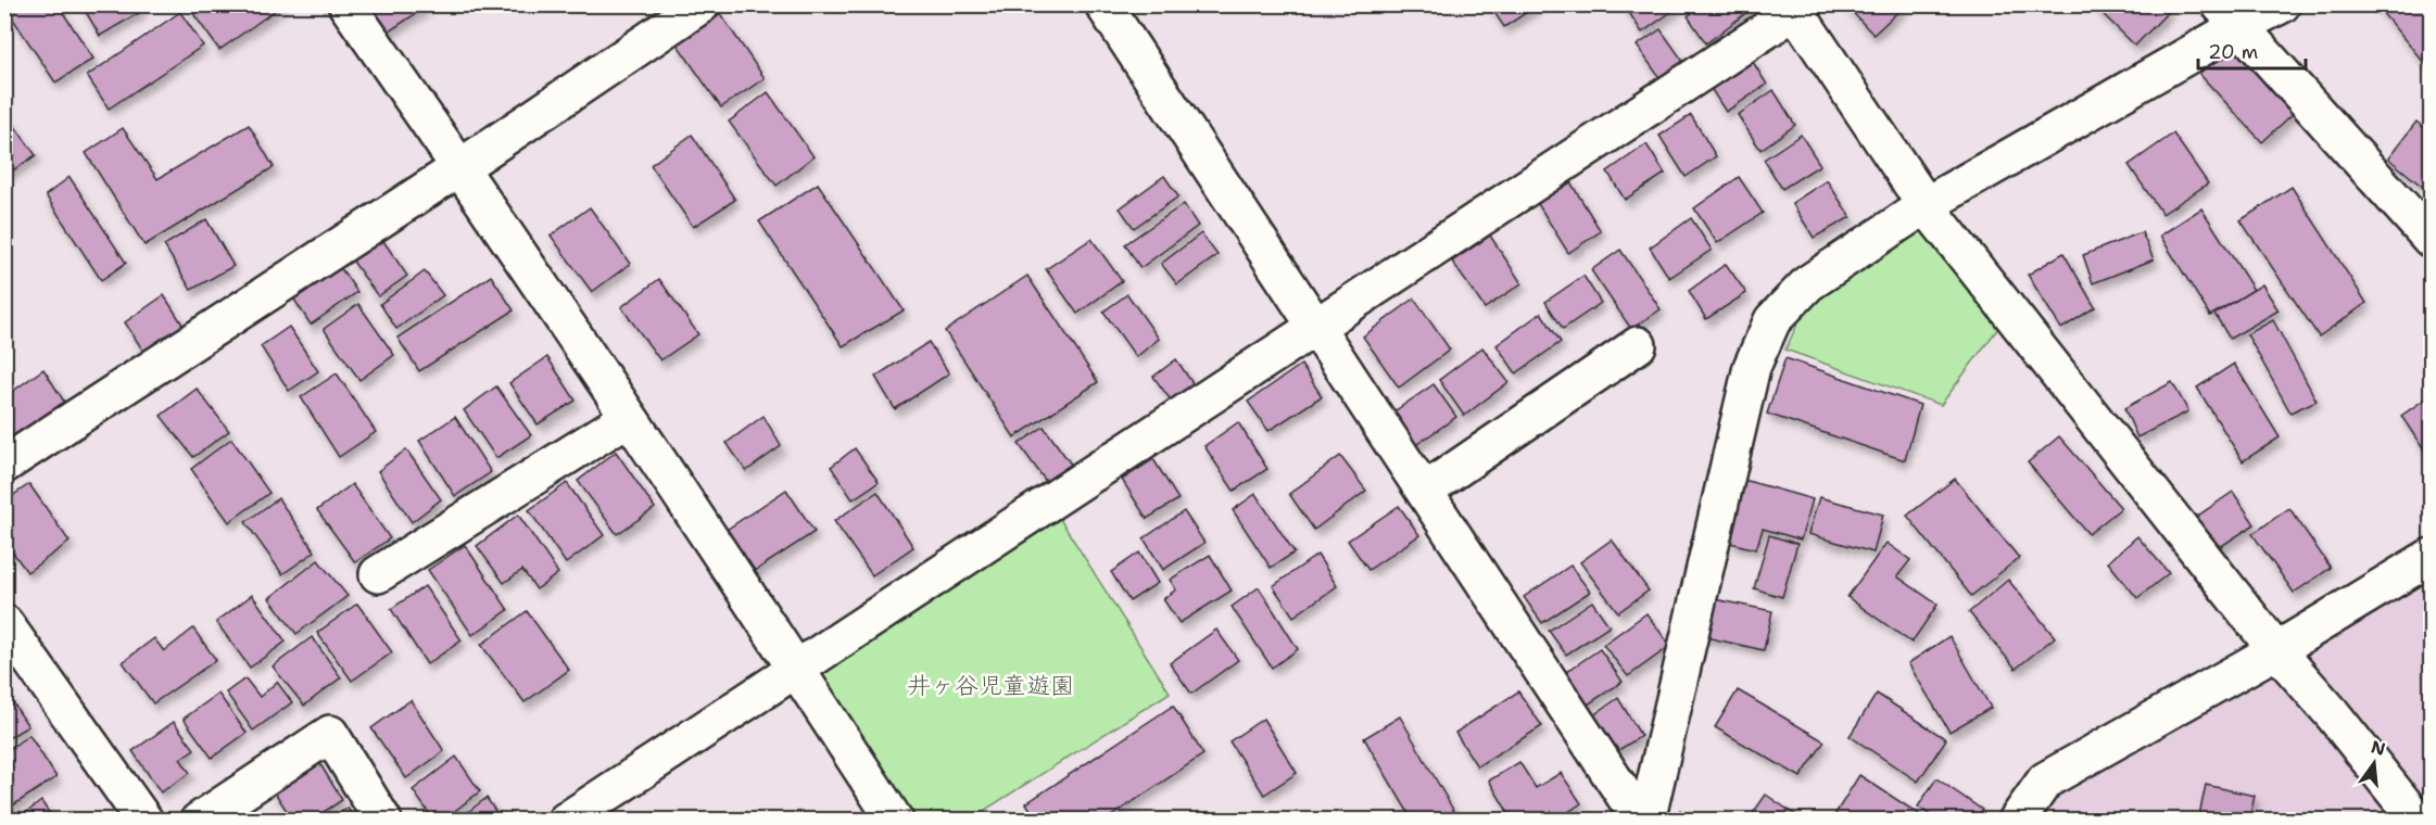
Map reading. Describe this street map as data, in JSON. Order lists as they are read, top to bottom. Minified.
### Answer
{"parks":["井ヶ谷児童遊園"],"scale_bar":"20 m","north":"top"}
